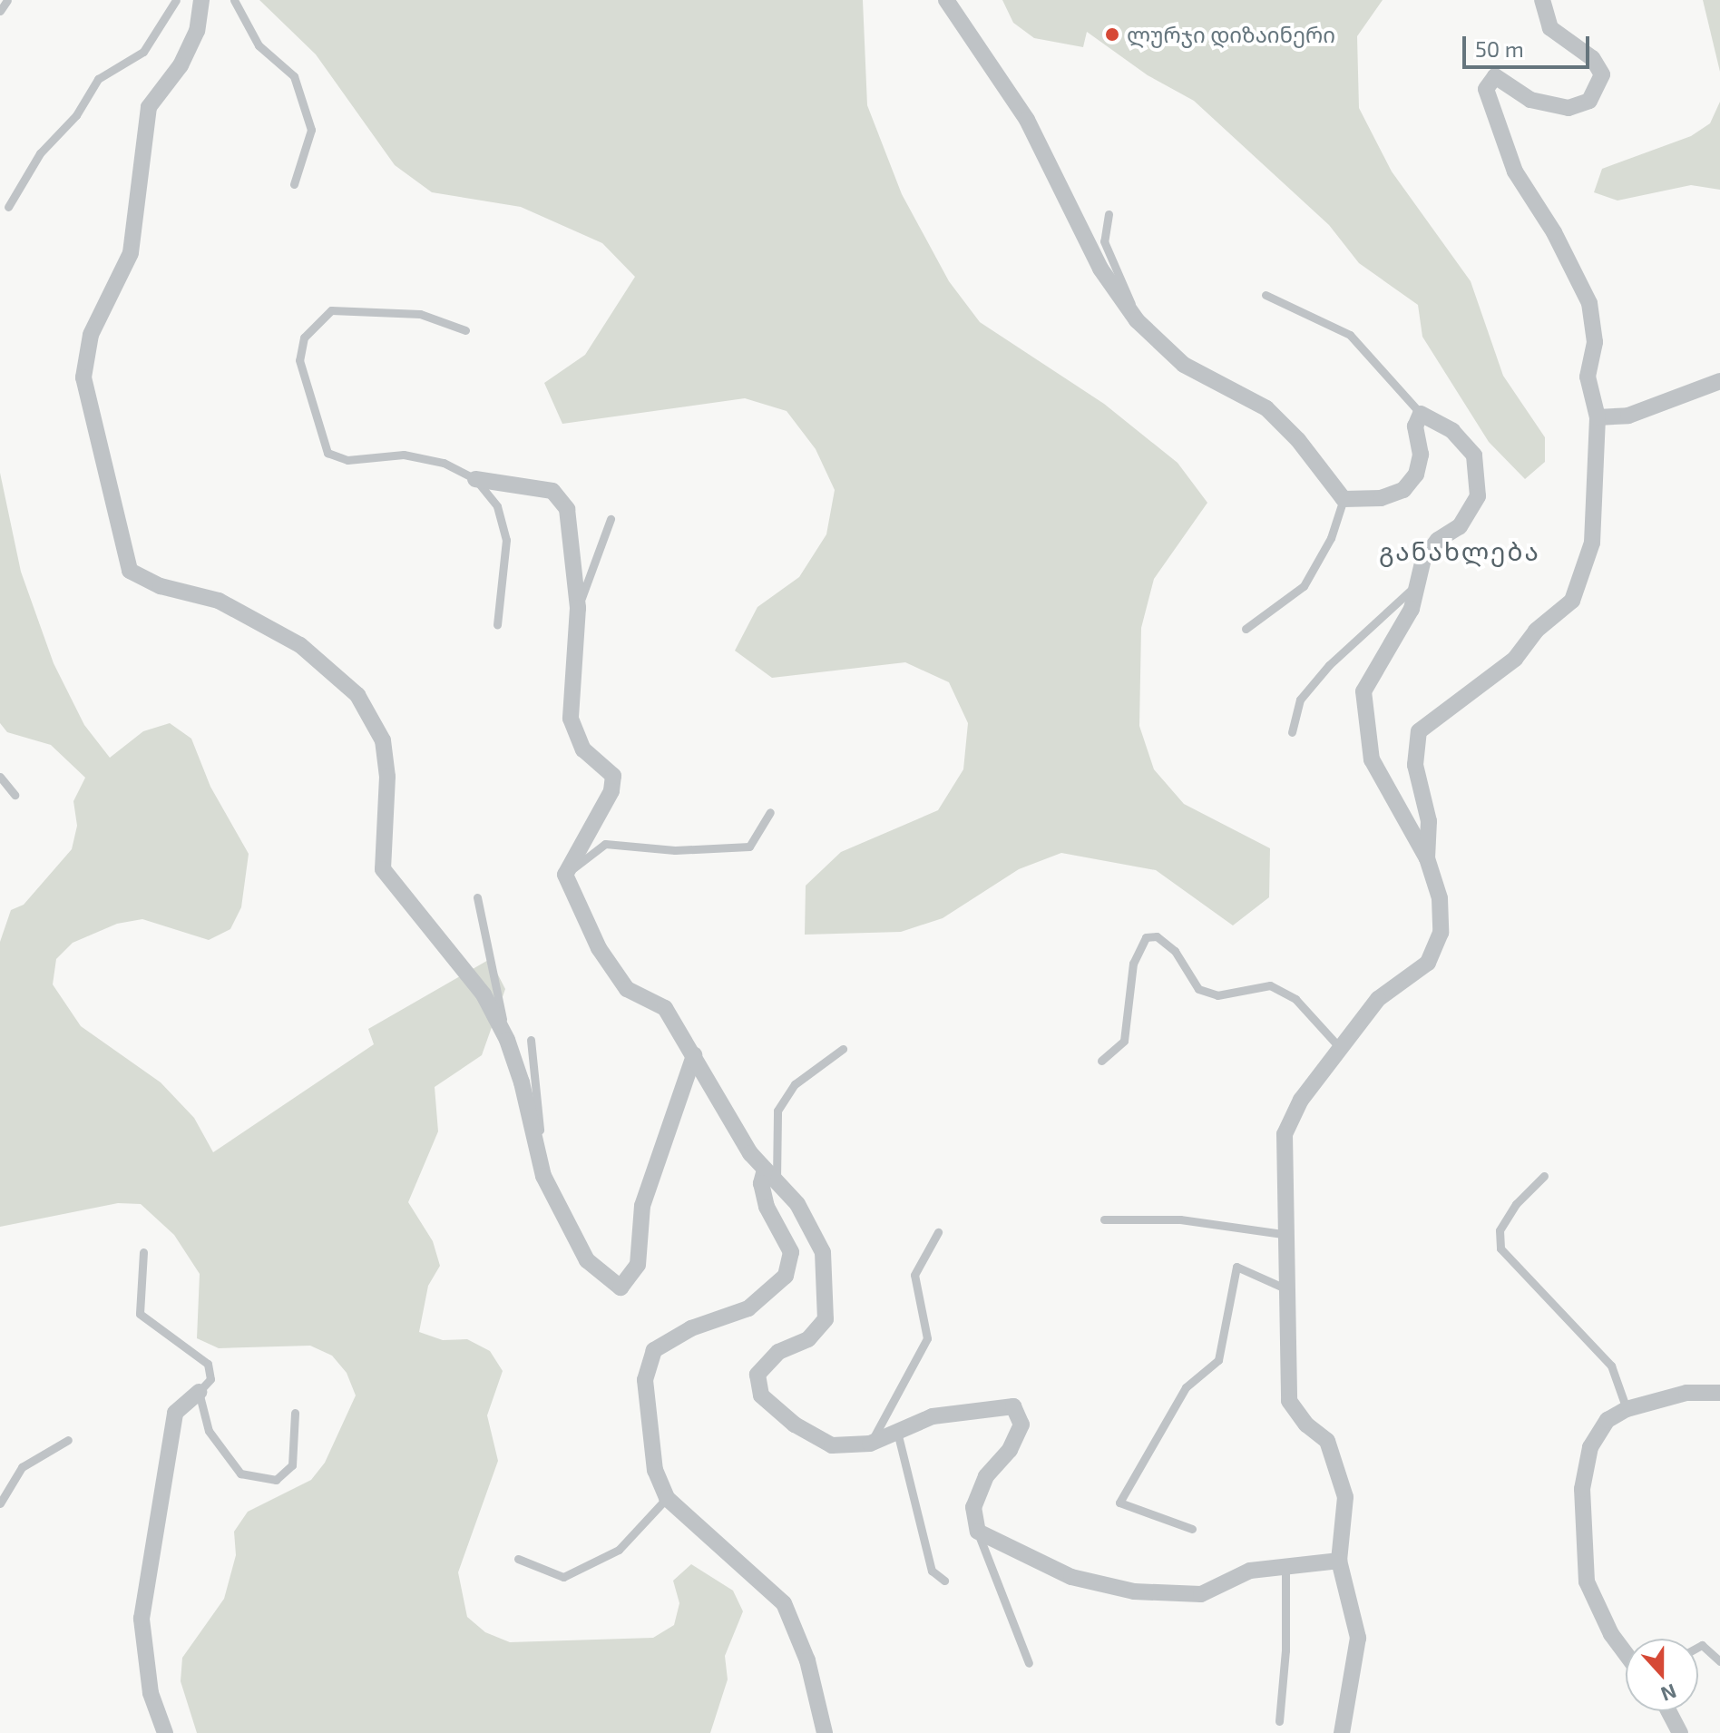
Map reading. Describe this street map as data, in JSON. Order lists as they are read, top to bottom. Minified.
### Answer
{"districts":["განახლება"],"places":["ლურჯი დიზაინერი"],"scale_bar":"50 m","north":"bottom"}
